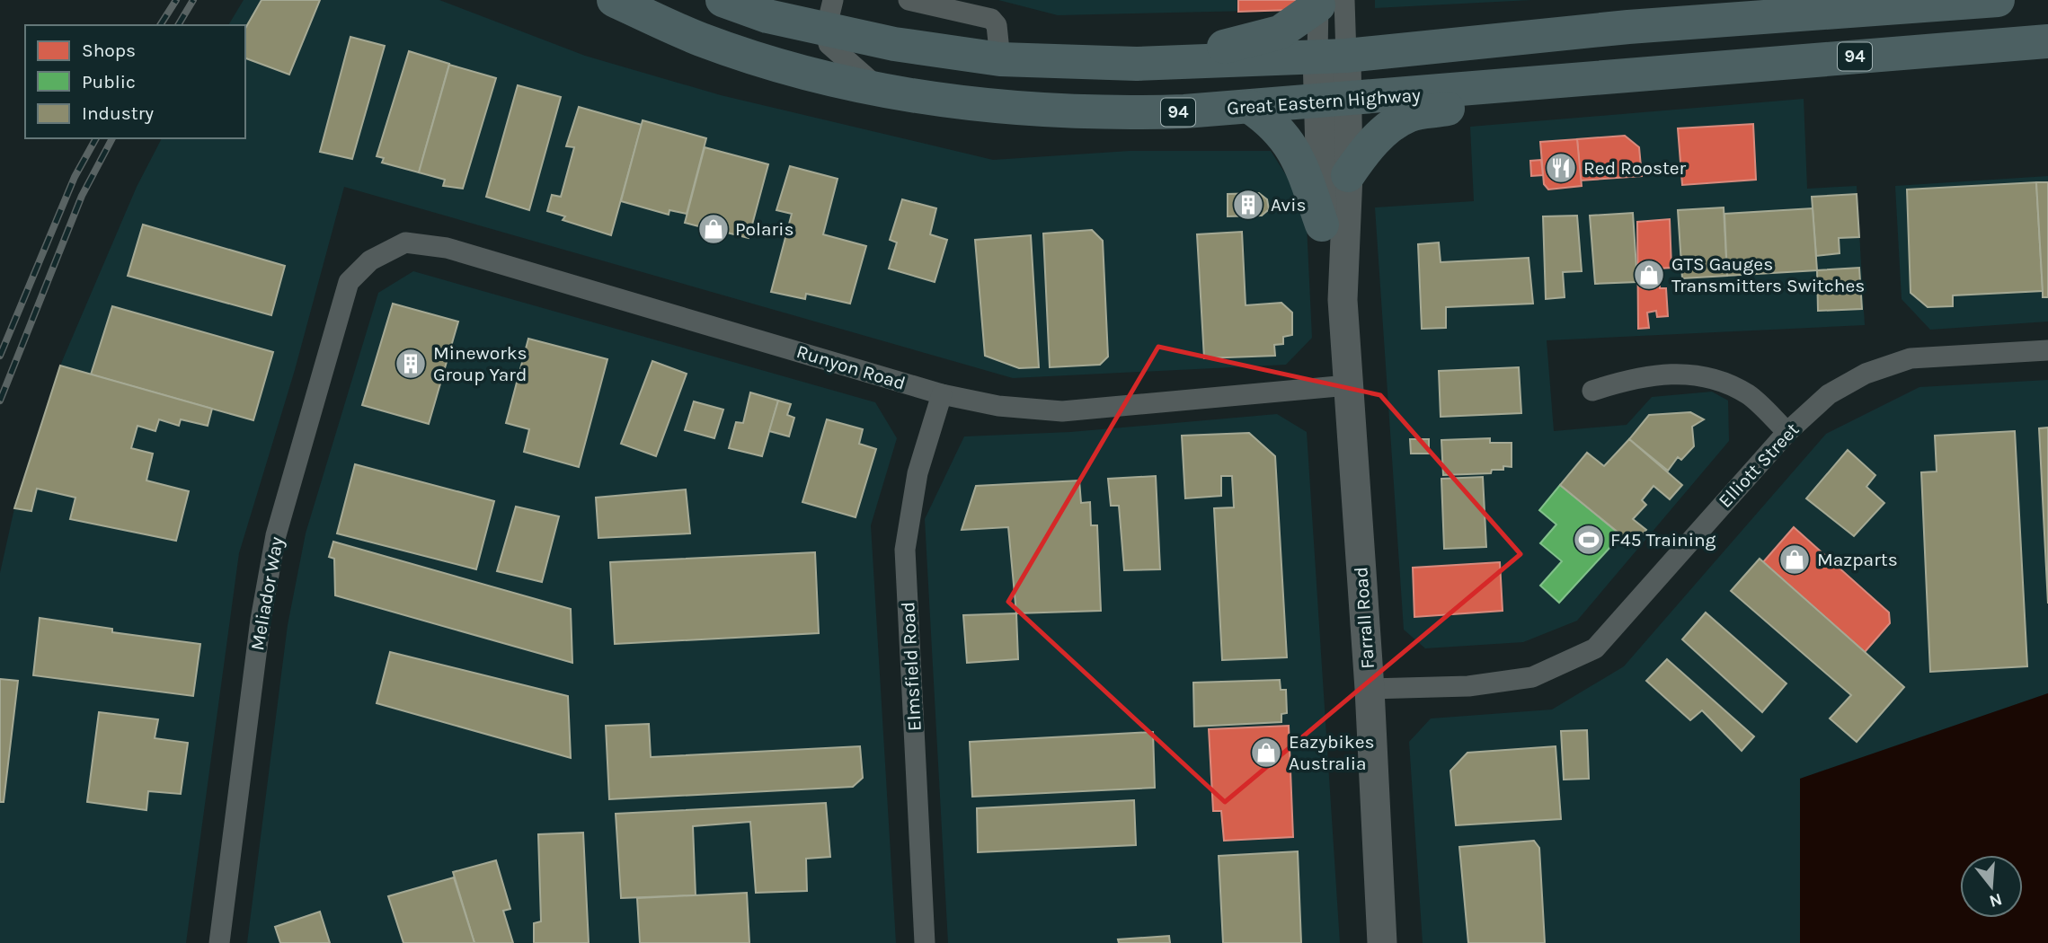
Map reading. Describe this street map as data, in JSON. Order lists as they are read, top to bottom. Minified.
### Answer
{"streets":{"highway":["94","Great Eastern Highway"],"main road":["Farrall Road"],"street":["Runyon Road","Elliott Street","Meliador Way","Elmsfield Road"]},"crossings":[["Great Eastern Highway","Farrall Road"],["Runyon Road","Meliador Way"],["Runyon Road","Farrall Road"],["Runyon Road","Elmsfield Road"],["Elliott Street","Farrall Road"]],"places":{"restaurant":["Red Rooster"],"building":["Avis","Mineworks Group Yard"],"shop":["Polaris","GTS Gauges Transmitters Switches","Mazparts","Eazybikes Australia"],"sports":["F45 Training"]},"legend":["Shops","Public","Industry"],"north":"bottom"}
